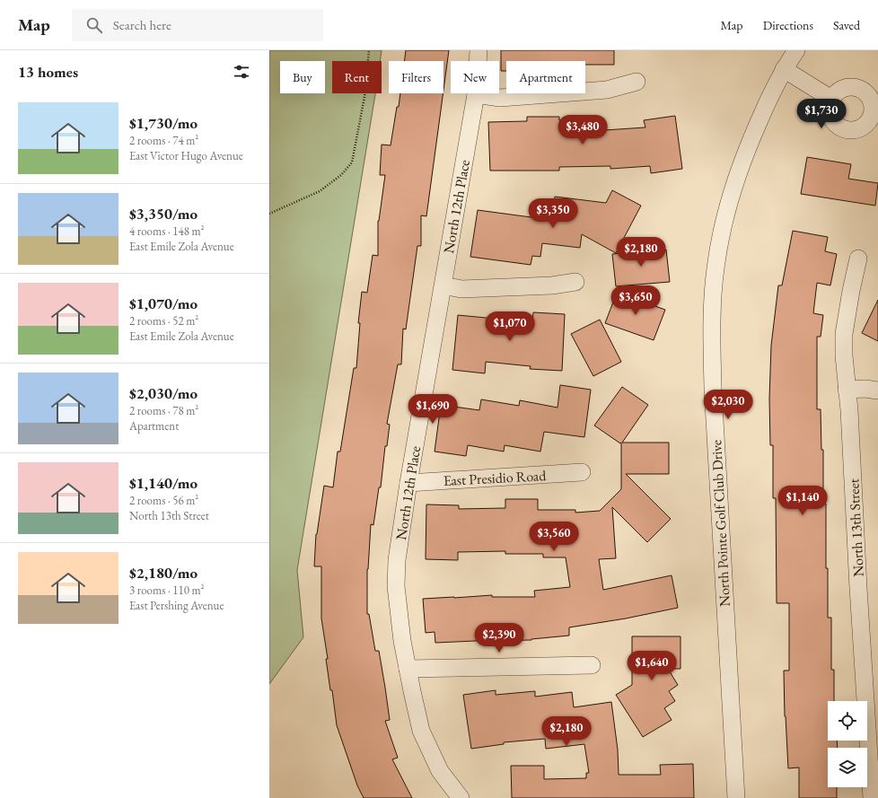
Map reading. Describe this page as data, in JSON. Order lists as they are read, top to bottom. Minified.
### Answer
{"streets":{"street":["North 12th Place","East Presidio Road","North Pointe Golf Club Drive","North 13th Street"]},"crossings":[["North 12th Place","East Presidio Road"]],"page":{"header":"Map","search":"Search here","nav":["Map","Directions","Saved"],"heading":"13 homes","chip":["Buy","Rent","Filters","New","Apartment"],"list":[{"name":"$1,730/mo","note":"2 rooms · 74 m² · East Victor Hugo Avenue"},{"name":"$3,350/mo","note":"4 rooms · 148 m² · East Emile Zola Avenue"},{"name":"$1,070/mo","note":"2 rooms · 52 m² · East Emile Zola Avenue"},{"name":"$2,030/mo","note":"2 rooms · 78 m² · Apartment"},{"name":"$1,140/mo","note":"2 rooms · 56 m² · North 13th Street"},{"name":"$2,180/mo","note":"3 rooms · 110 m² · East Pershing Avenue"}],"price":["$1,730","$3,480","$3,350","$2,180","$3,650","$1,070","$2,030","$1,690","$1,140","$3,560","$2,390","$1,640","$2,180"]}}
